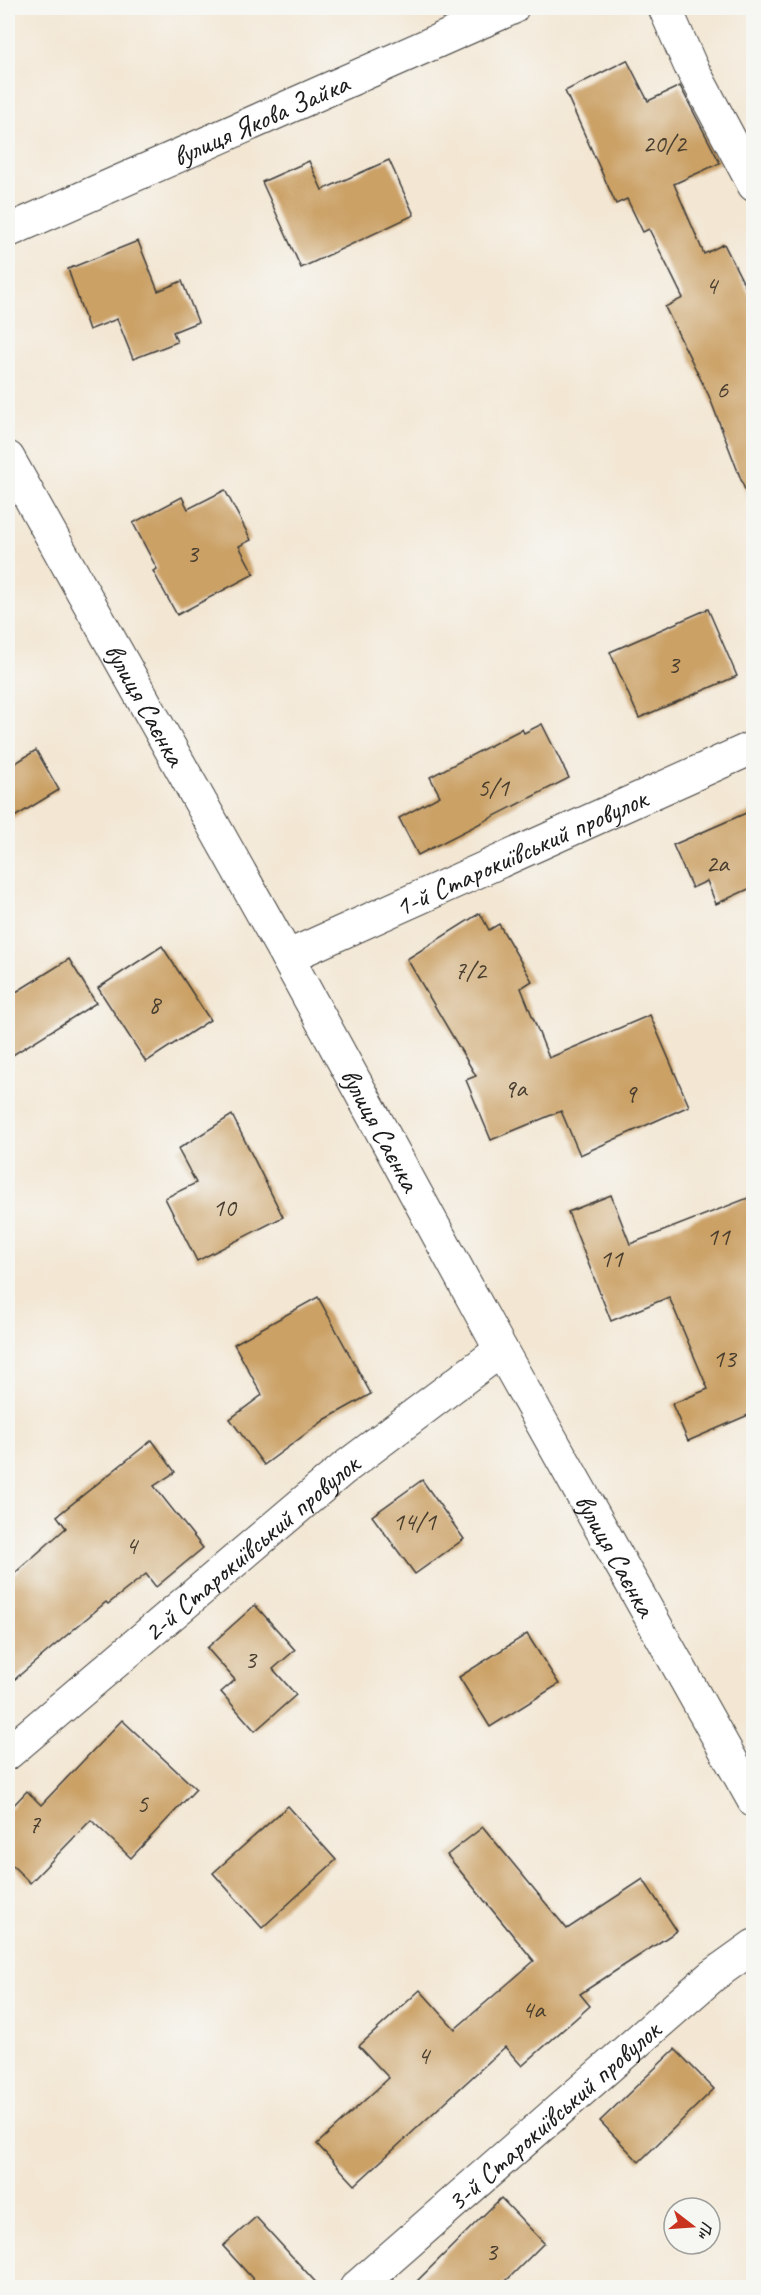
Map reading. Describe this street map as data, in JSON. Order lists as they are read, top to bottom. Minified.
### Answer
{"streets":{"street":["вулиця Якова Зайка","вулиця Саєнка","1-й Старокиївський провулок","2-й Старокиївський провулок","3-й Старокиївський провулок"]},"crossings":[["вулиця Саєнка","1-й Старокиївський провулок"],["вулиця Саєнка","2-й Старокиївський провулок"]],"house_numbers":["20/2","4","6","3","3","5/1","2а","7/2","8","9а","9","10","11","11","13","14/1","4","3","5","7","4а","4","3"],"north":"right"}
